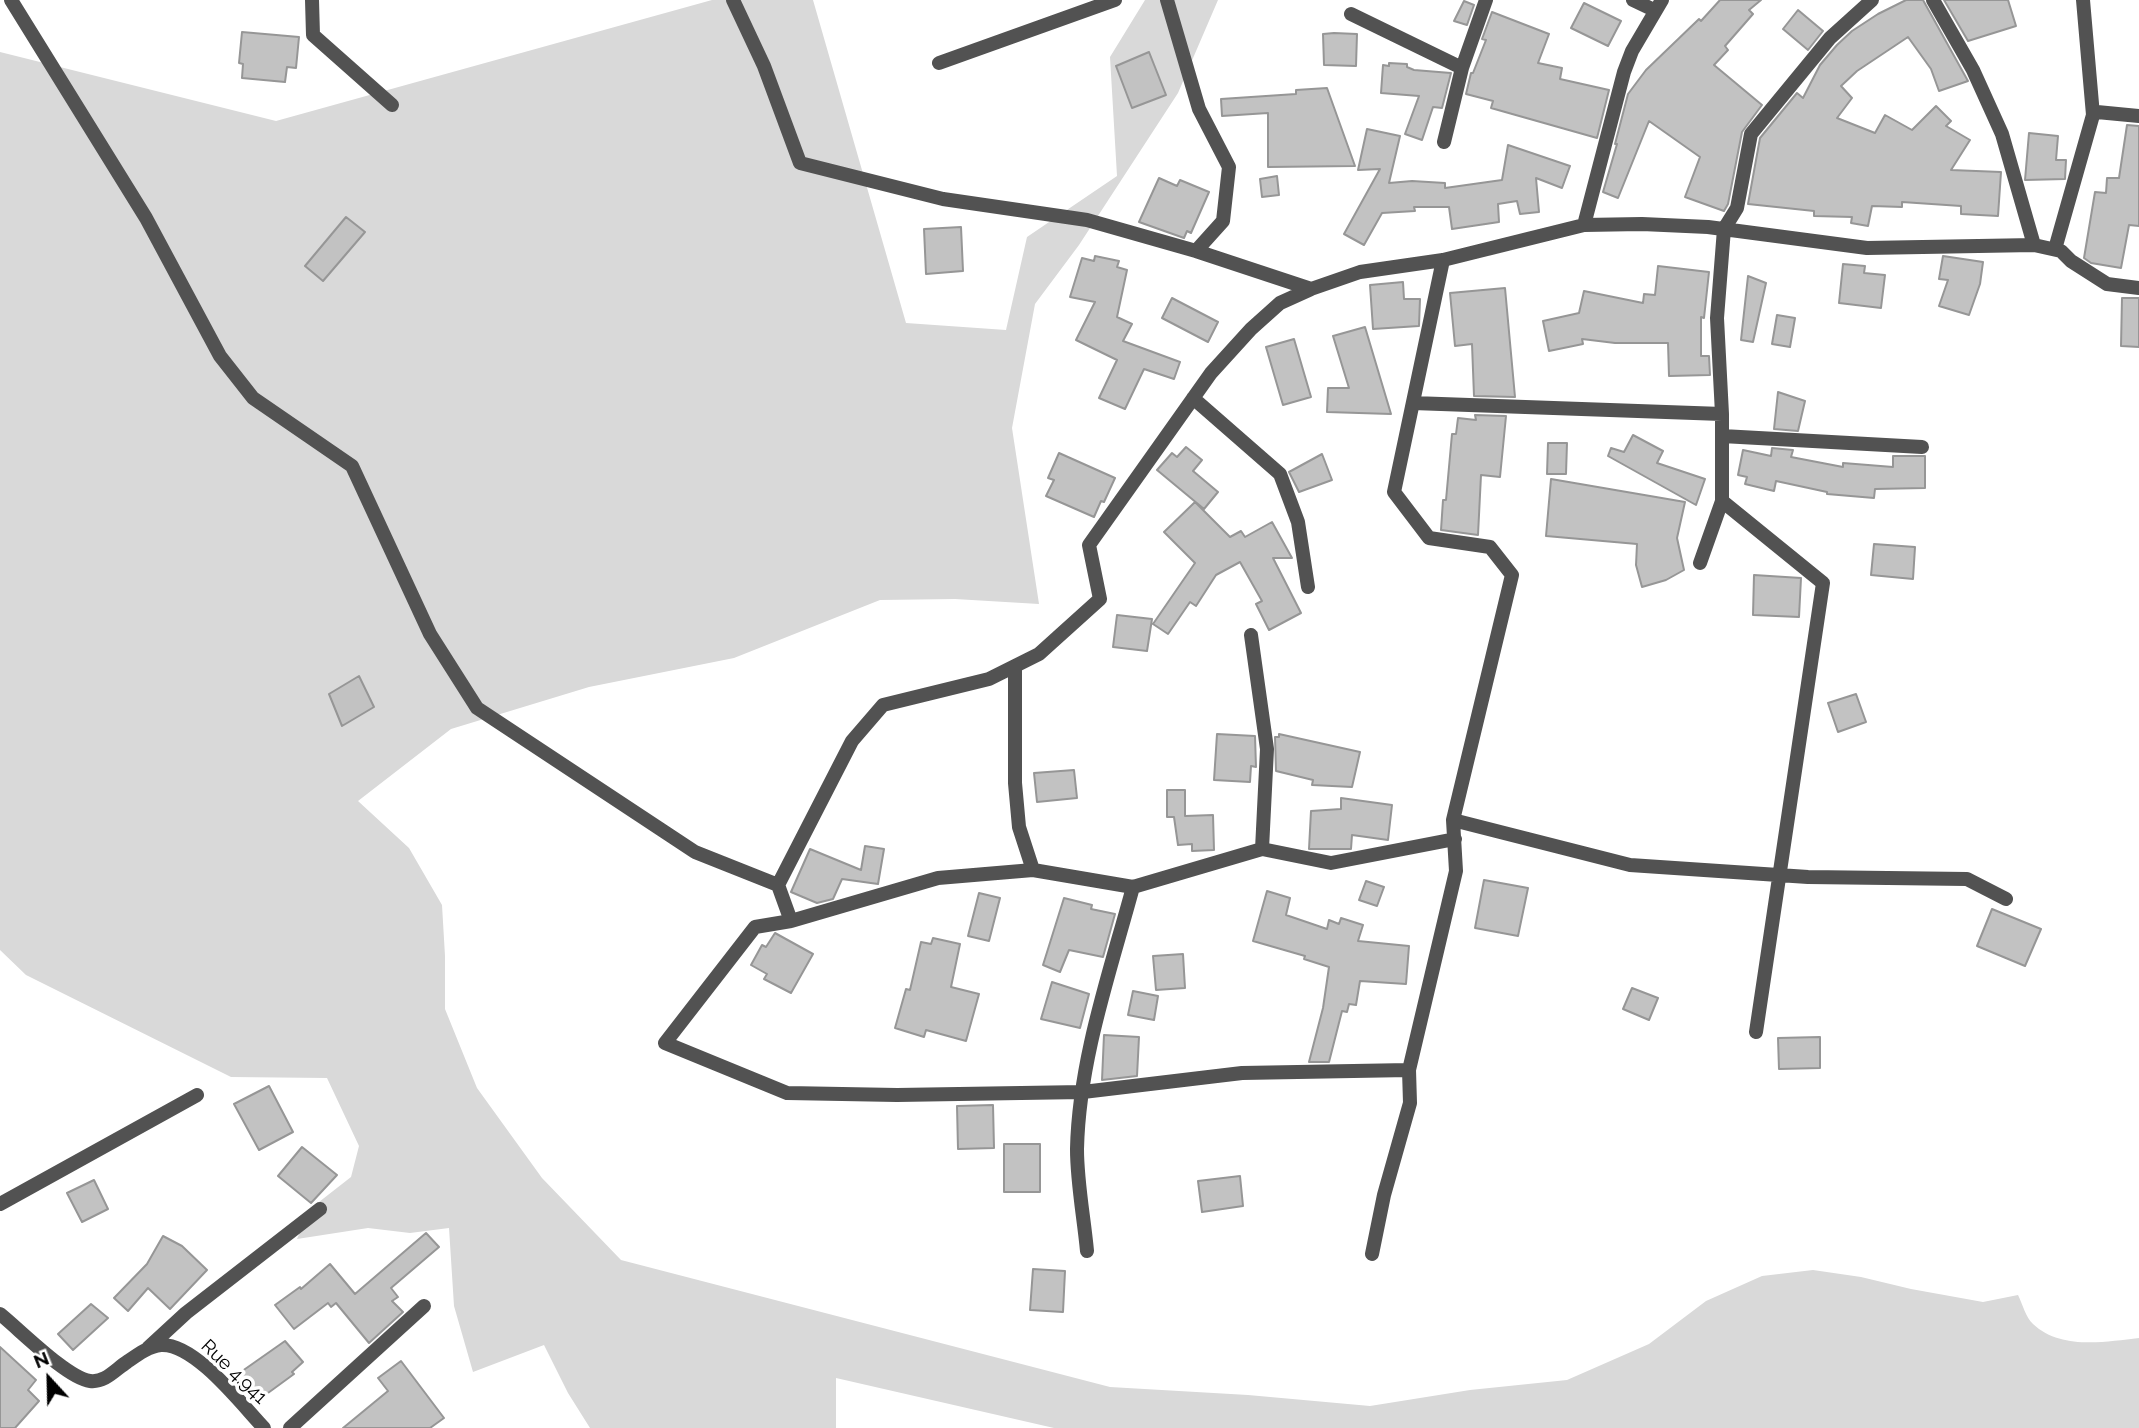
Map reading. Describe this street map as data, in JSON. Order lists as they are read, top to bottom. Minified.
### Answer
{"streets":{"street":["Rue 4.941"]},"north":"top"}
